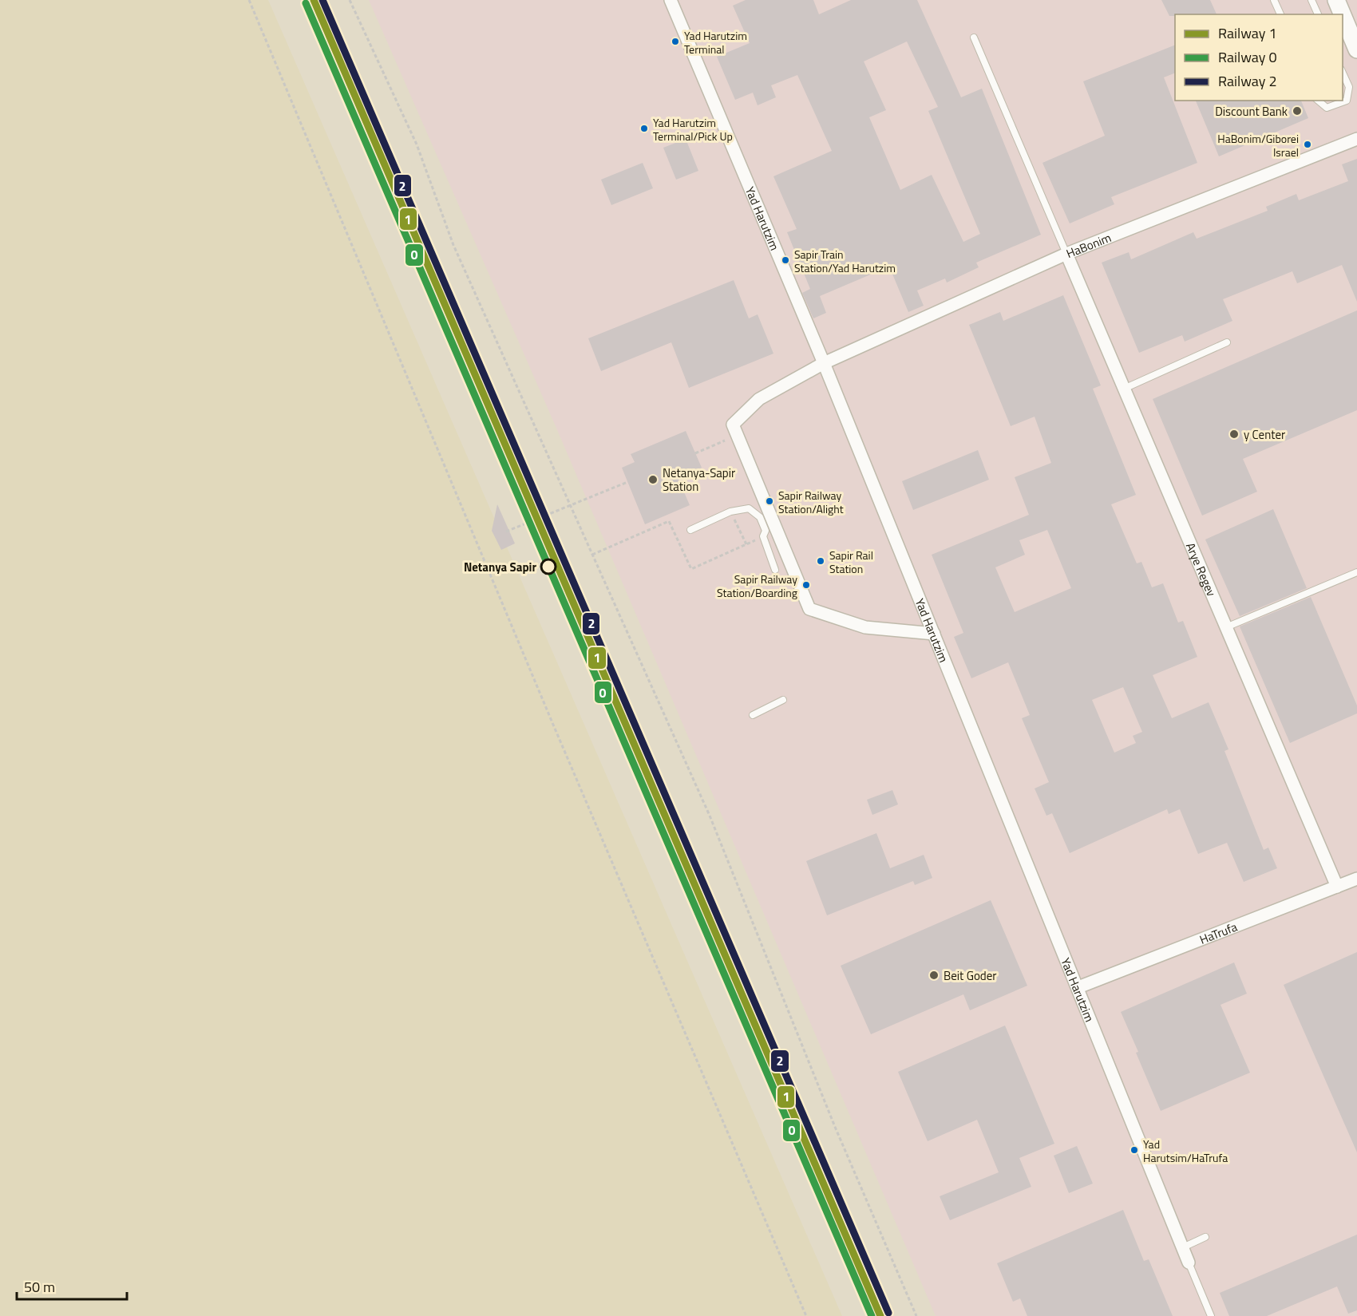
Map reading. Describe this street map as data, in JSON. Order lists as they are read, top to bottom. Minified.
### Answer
{"streets":{"street":["Yad Harutzim","HaBonim","Arye Regev","HaTrufa"]},"crossings":[["Yad Harutzim","HaBonim"],["Yad Harutzim","HaTrufa"],["HaBonim","Arye Regev"],["Arye Regev","HaTrufa"]],"places":["Yad Harutzim Terminal","Discount Bank","Yad Harutzim Terminal/Pick Up","HaBonim/Giborei Israel","Sapir Train Station/Yad Harutzim","y Center","Netanya-Sapir Station","Sapir Railway Station/Alight","Sapir Rail Station","Netanya Sapir","Sapir Railway Station/Boarding","Beit Goder","Yad Harutsim/HaTrufa"],"lines":["rail line 1","rail line 2","rail line 0"],"legend":["Railway 1","Railway 0","Railway 2"],"scale_bar":"50 m"}
